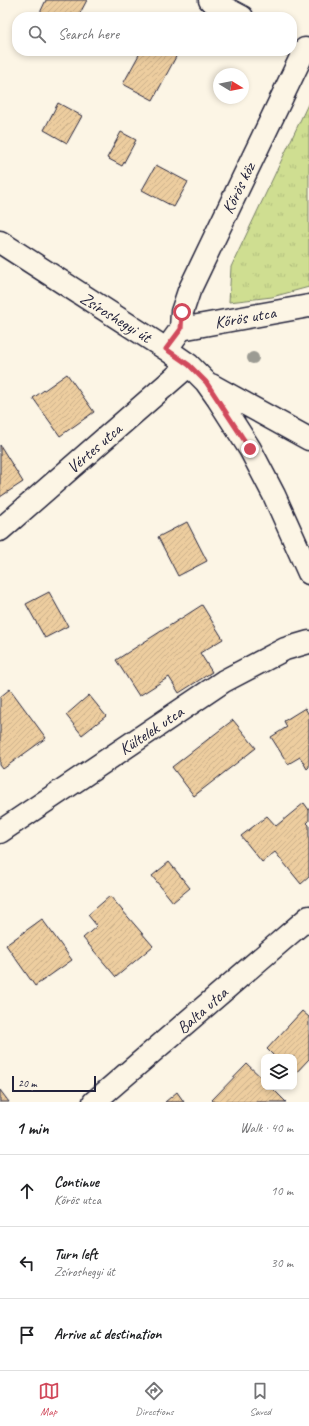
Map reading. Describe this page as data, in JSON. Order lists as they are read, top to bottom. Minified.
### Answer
{"streets":{"street":["Kőrös köz","Zsíroshegyi út","Kőrös utca","Vértes utca","Kültelek utca","Balta utca"]},"crossings":[["Kőrös köz","Kőrös utca"],["Zsíroshegyi út","Vértes utca"]],"scale_bar":"20 m","north":"right","page":{"search":"Search here","scale":"20 m","heading":["1 min","Walk · 40 m"],"list":[["Continue","Kőrös utca","10 m"],["Turn left","Zsíroshegyi út","30 m"],"Arrive at destination"],"nav":["Map","Directions","Saved"]}}
